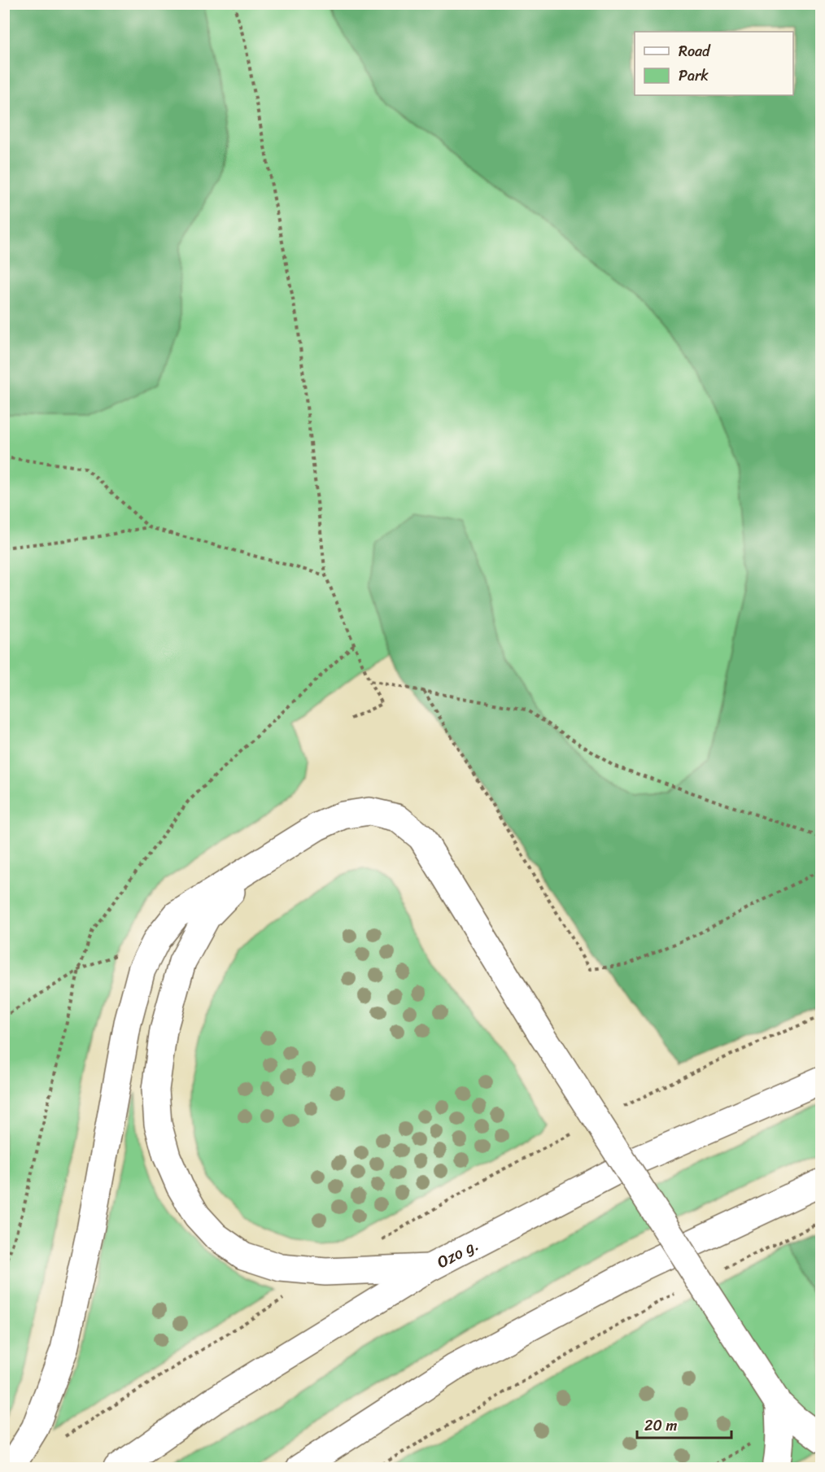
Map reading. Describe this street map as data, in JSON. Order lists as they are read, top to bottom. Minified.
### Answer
{"streets":{"main road":["Ozo g."]},"legend":["Road","Park"],"scale_bar":"20 m"}
